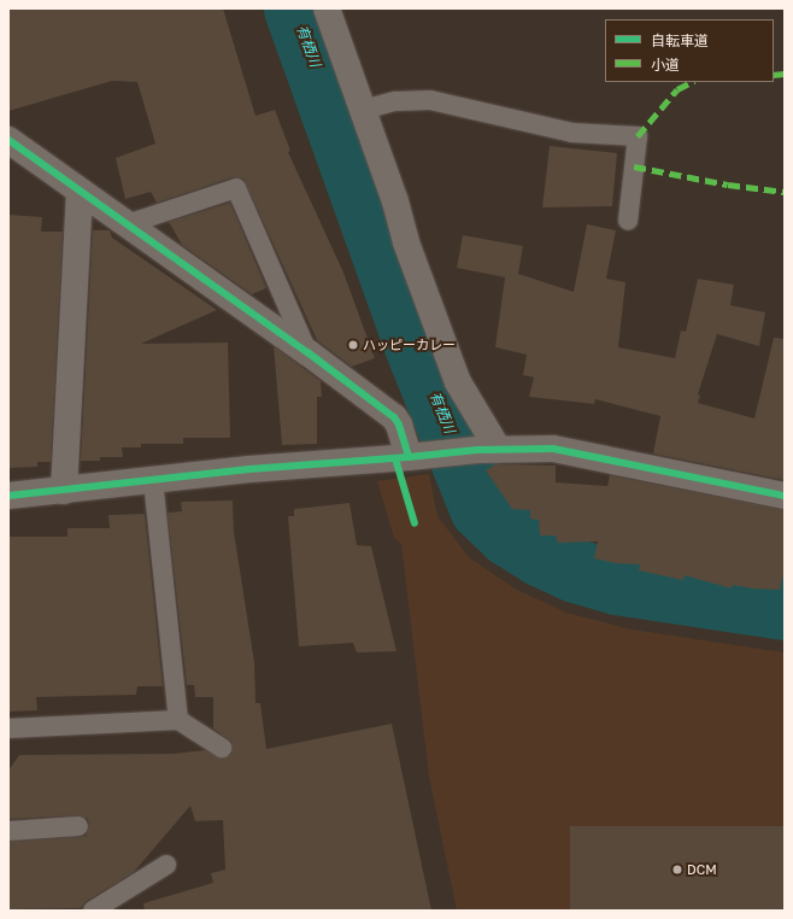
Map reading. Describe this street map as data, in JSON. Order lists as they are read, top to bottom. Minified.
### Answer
{"water":["有栖川"],"places":["ハッピーカレー","DCM"],"legend":["自転車道","小道"]}
